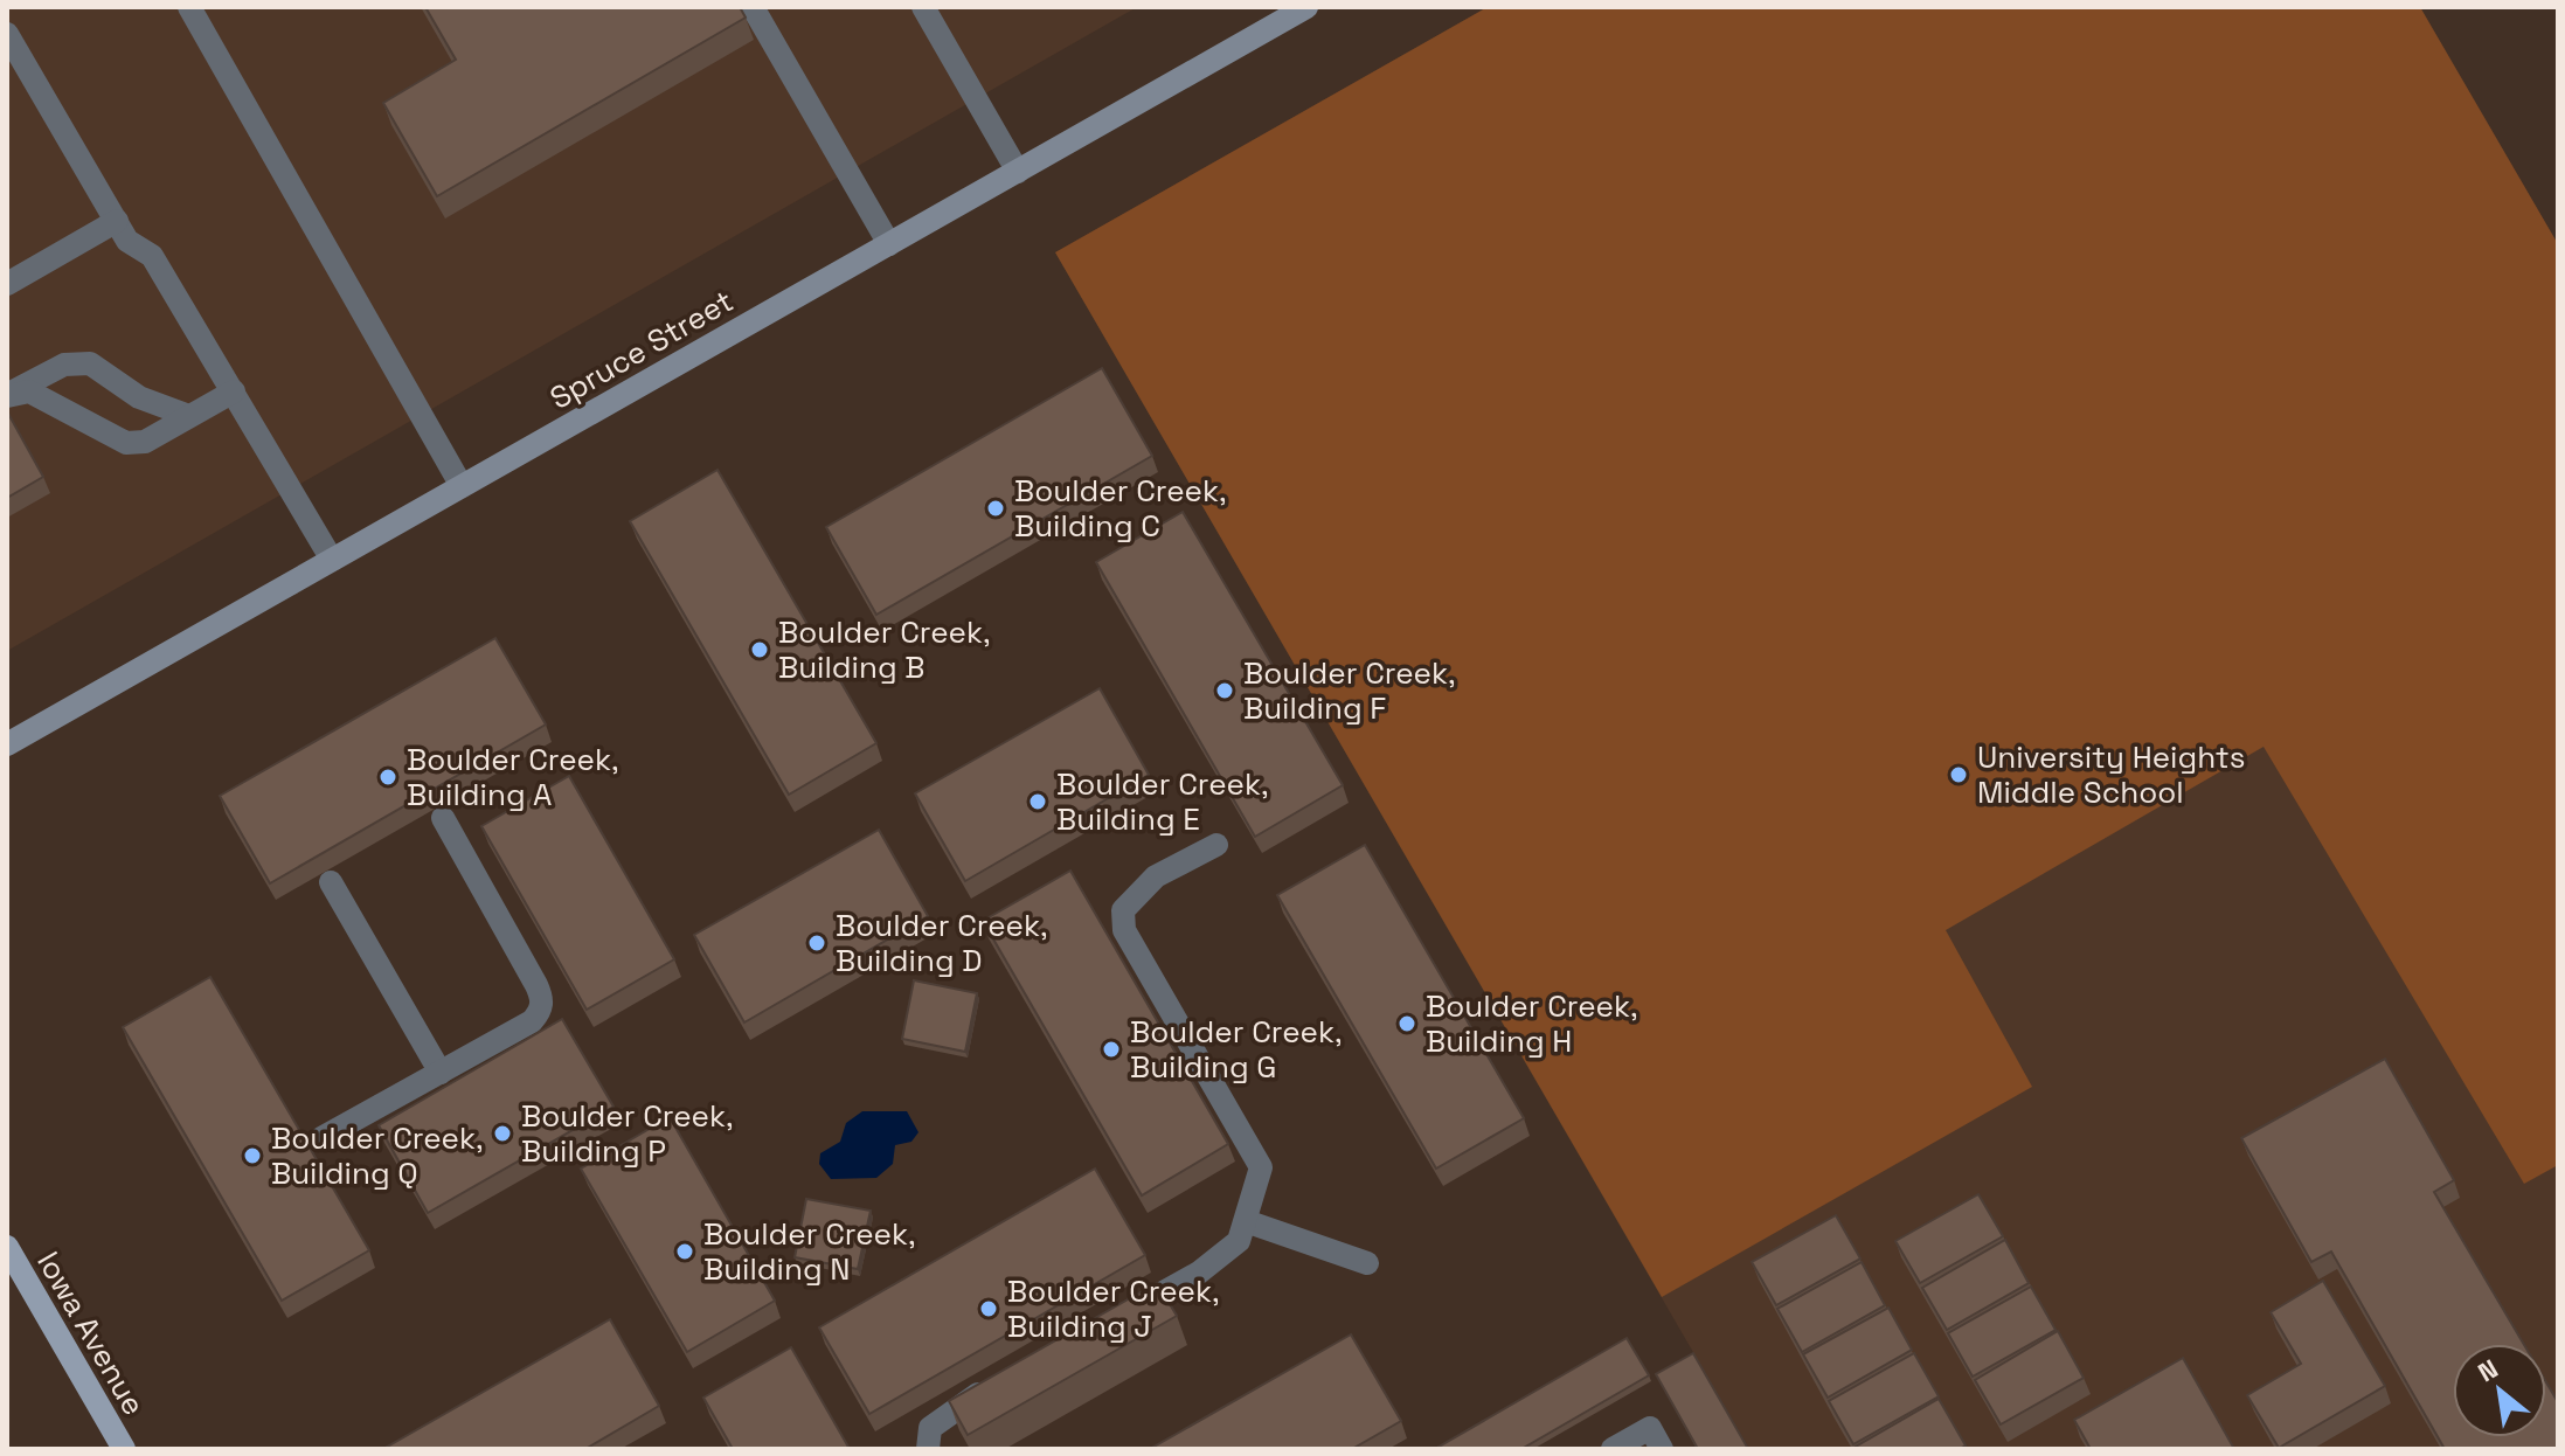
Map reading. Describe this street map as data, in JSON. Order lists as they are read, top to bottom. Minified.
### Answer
{"streets":{"main road":["Iowa Avenue"],"street":["Spruce Street"]},"places":["Boulder Creek, Building C","Boulder Creek, Building B","Boulder Creek, Building F","University Heights Middle School","Boulder Creek, Building A","Boulder Creek, Building E","Boulder Creek, Building D","Boulder Creek, Building H","Boulder Creek, Building G","Boulder Creek, Building P","Boulder Creek, Building Q","Boulder Creek, Building N","Boulder Creek, Building J"],"north":"top left"}
